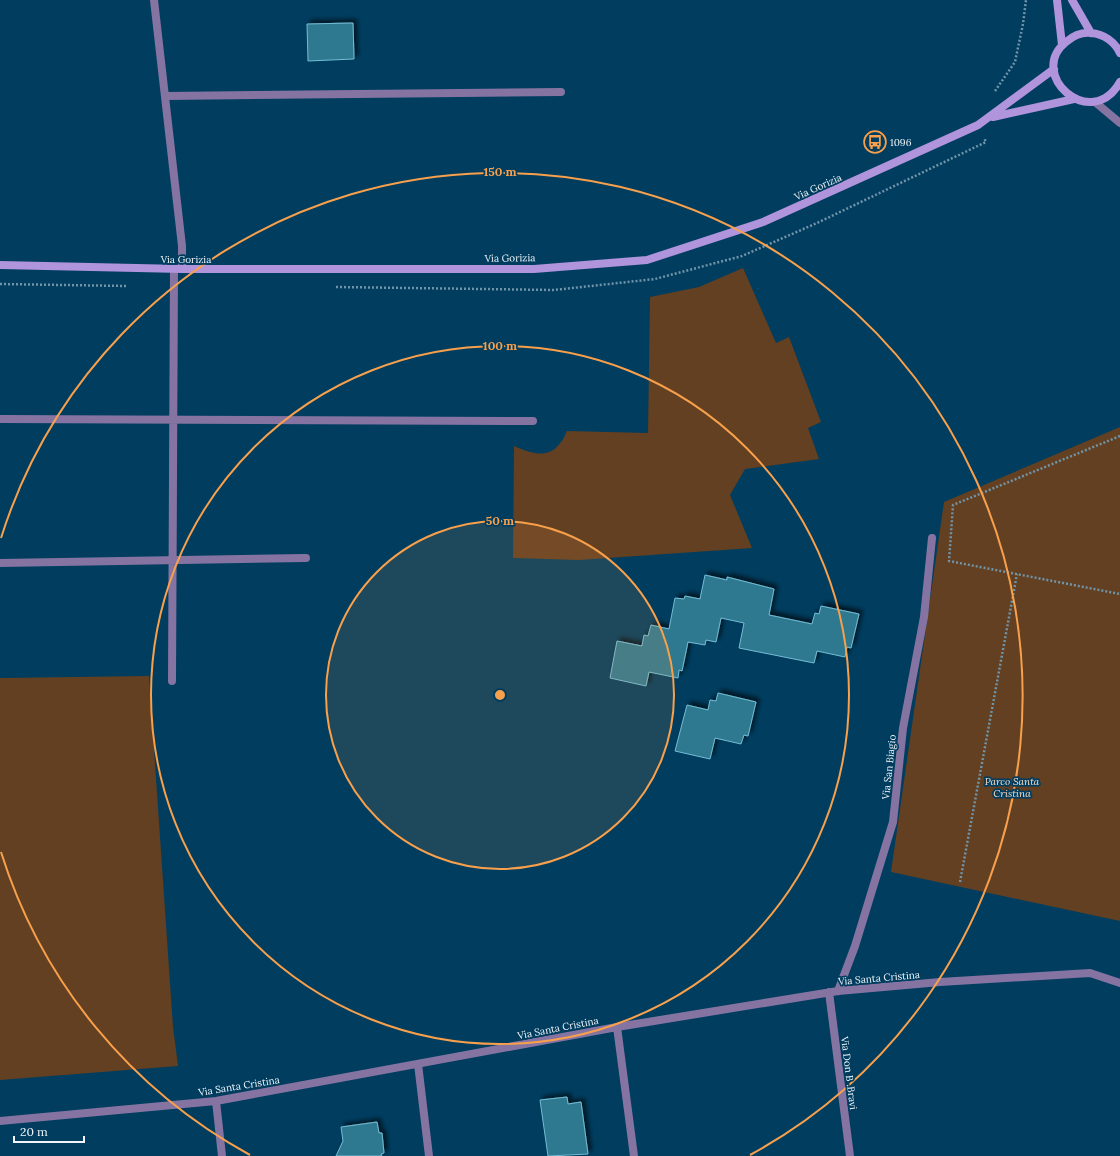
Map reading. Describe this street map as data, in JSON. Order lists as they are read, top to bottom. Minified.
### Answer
{"streets":{"street":["Via Gorizia","Via San Biagio","Via Santa Cristina","Via Don B .Bravi"]},"crossings":[["Via San Biagio","Via Santa Cristina"],["Via Santa Cristina","Via Don B .Bravi"]],"parks":["Parco Santa Cristina"],"places":{"bus stop":["1096"]},"scale_bar":"20 m","rings":["150 m","100 m","50 m"]}
